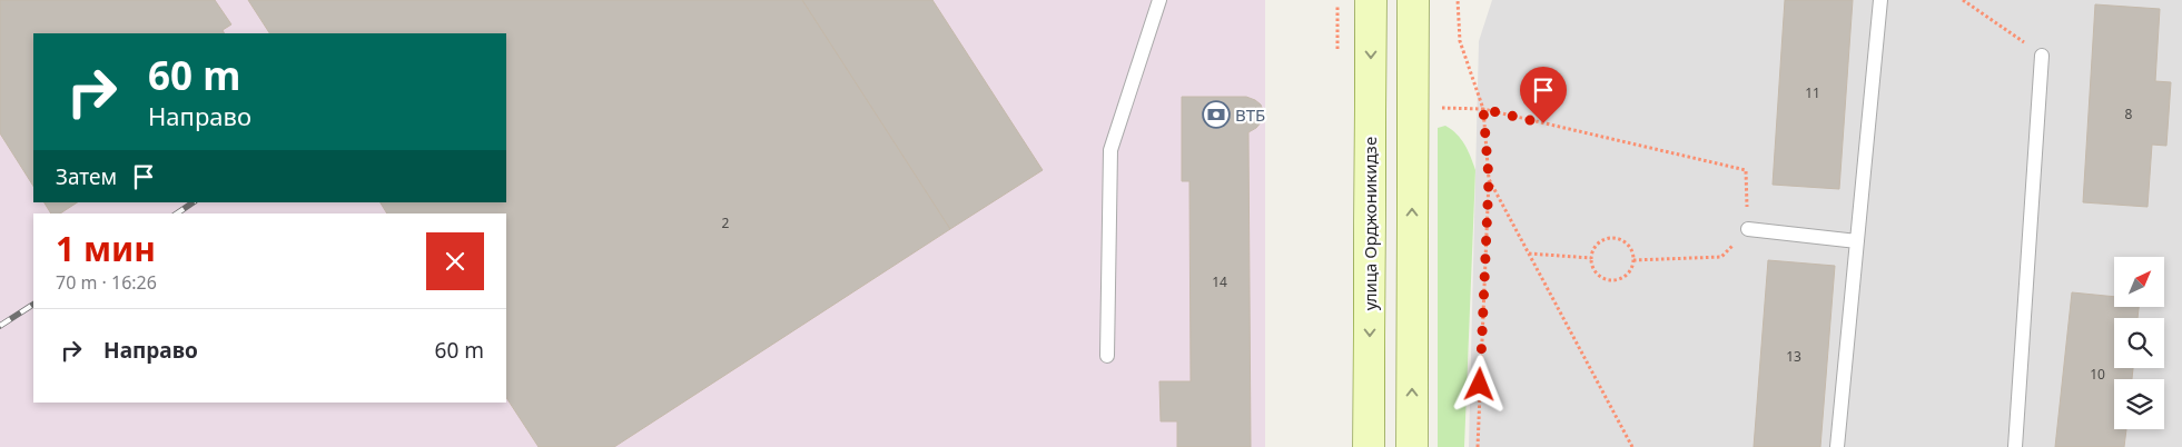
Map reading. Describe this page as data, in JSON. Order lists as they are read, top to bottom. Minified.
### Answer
{"streets":{"main road":["улица Орджоникидзе"]},"places":{"bank":["ВТБ"]},"house_numbers":["11","8","2","14","13","10"],"north":"top right","page":{"turn":["60 m","Направо"],"then":"Затем","heading":["1 мин","70 m · 16:26"],"list":[{"name":"Направо","value":"60 m"}]}}
